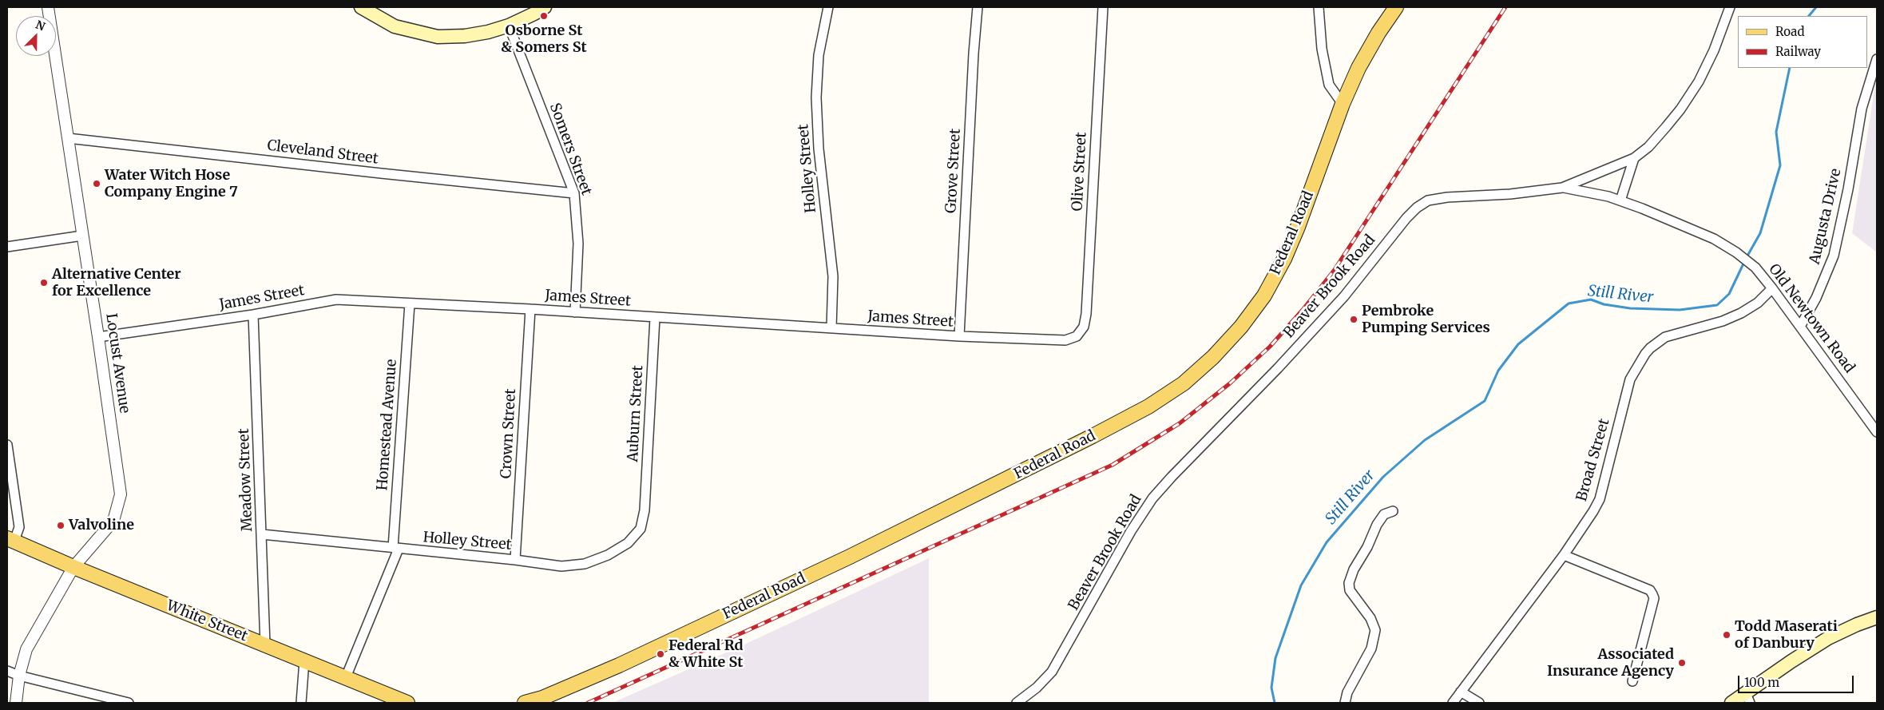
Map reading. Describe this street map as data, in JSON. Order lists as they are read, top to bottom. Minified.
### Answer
{"streets":{"main road":["Federal Road","White Street"],"street":["Somers Street","Cleveland Street","Holley Street","Grove Street","Olive Street","Augusta Drive","Beaver Brook Road","James Street","Old Newtown Road","Locust Avenue","Auburn Street","Homestead Avenue","Crown Street","Broad Street","Meadow Street"]},"crossings":[["Somers Street","Cleveland Street"],["Somers Street","James Street"],["Cleveland Street","Locust Avenue"],["Holley Street","James Street"],["Holley Street","Auburn Street"],["Holley Street","Homestead Avenue"],["Holley Street","Crown Street"],["Holley Street","Meadow Street"],["Grove Street","James Street"],["Olive Street","James Street"],["Augusta Drive","Old Newtown Road"],["Beaver Brook Road","Old Newtown Road"],["James Street","Locust Avenue"],["James Street","Auburn Street"],["James Street","Homestead Avenue"],["James Street","Crown Street"],["James Street","Meadow Street"],["Old Newtown Road","Broad Street"],["Locust Avenue","White Street"],["Homestead Avenue","White Street"],["Meadow Street","White Street"]],"water":["Still River"],"places":["Osborne St & Somers St","Water Witch Hose Company Engine 7","Alternative Center for Excellence","Pembroke Pumping Services","Valvoline","Todd Maserati of Danbury","Federal Rd & White St","Associated Insurance Agency"],"legend":["Road","Railway"],"scale_bar":"100 m","north":"top right"}
